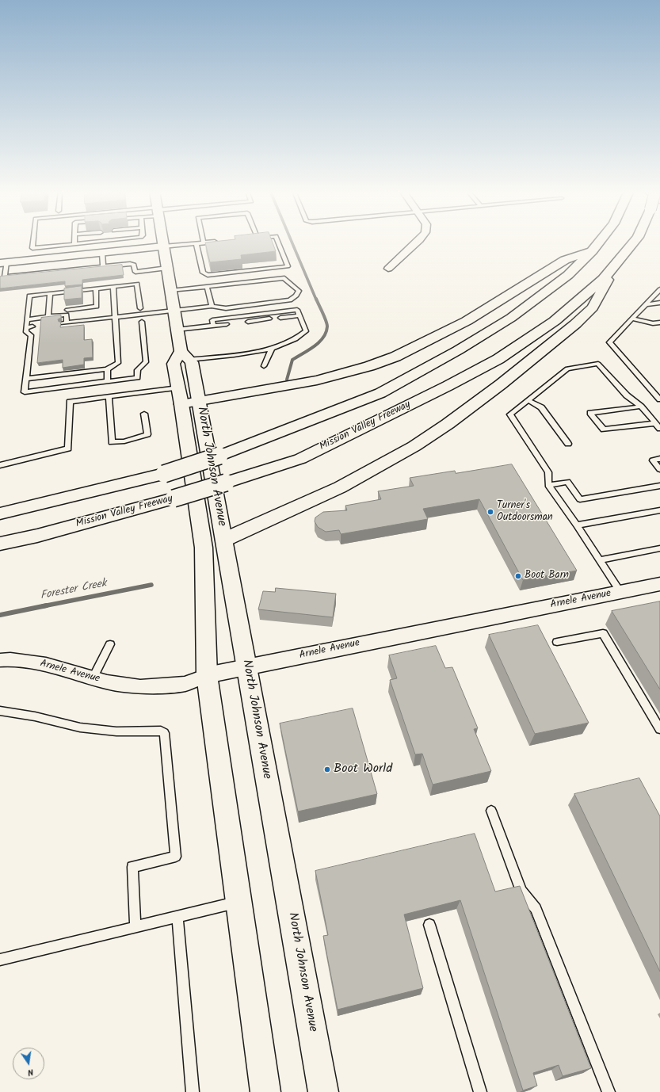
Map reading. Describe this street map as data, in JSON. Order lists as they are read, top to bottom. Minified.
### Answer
{"streets":{"main road":["Mission Valley Freeway","North Johnson Avenue"],"street":["Arnele Avenue"]},"crossings":[["North Johnson Avenue","Arnele Avenue"]],"water":["Forester Creek"],"places":["Turner's Outdoorsman","Boot Barn","Boot World"],"north":"bottom"}
